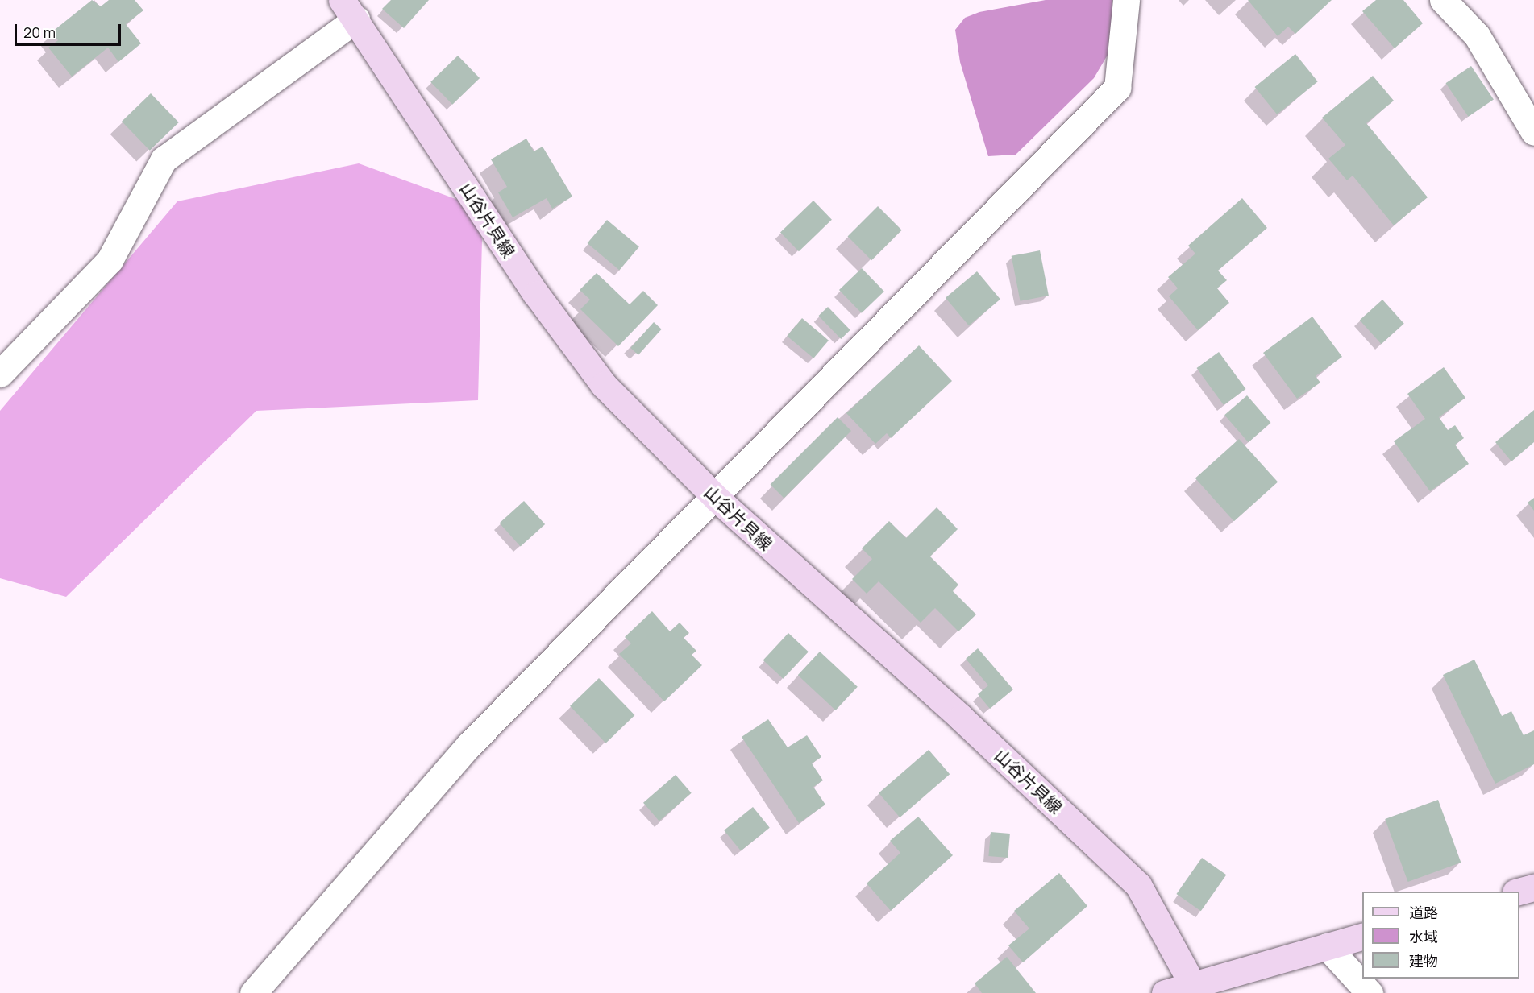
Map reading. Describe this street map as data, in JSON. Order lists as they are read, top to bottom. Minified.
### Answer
{"streets":{"main road":["山谷片貝線"]},"legend":["道路","水域","建物"],"scale_bar":"20 m"}
